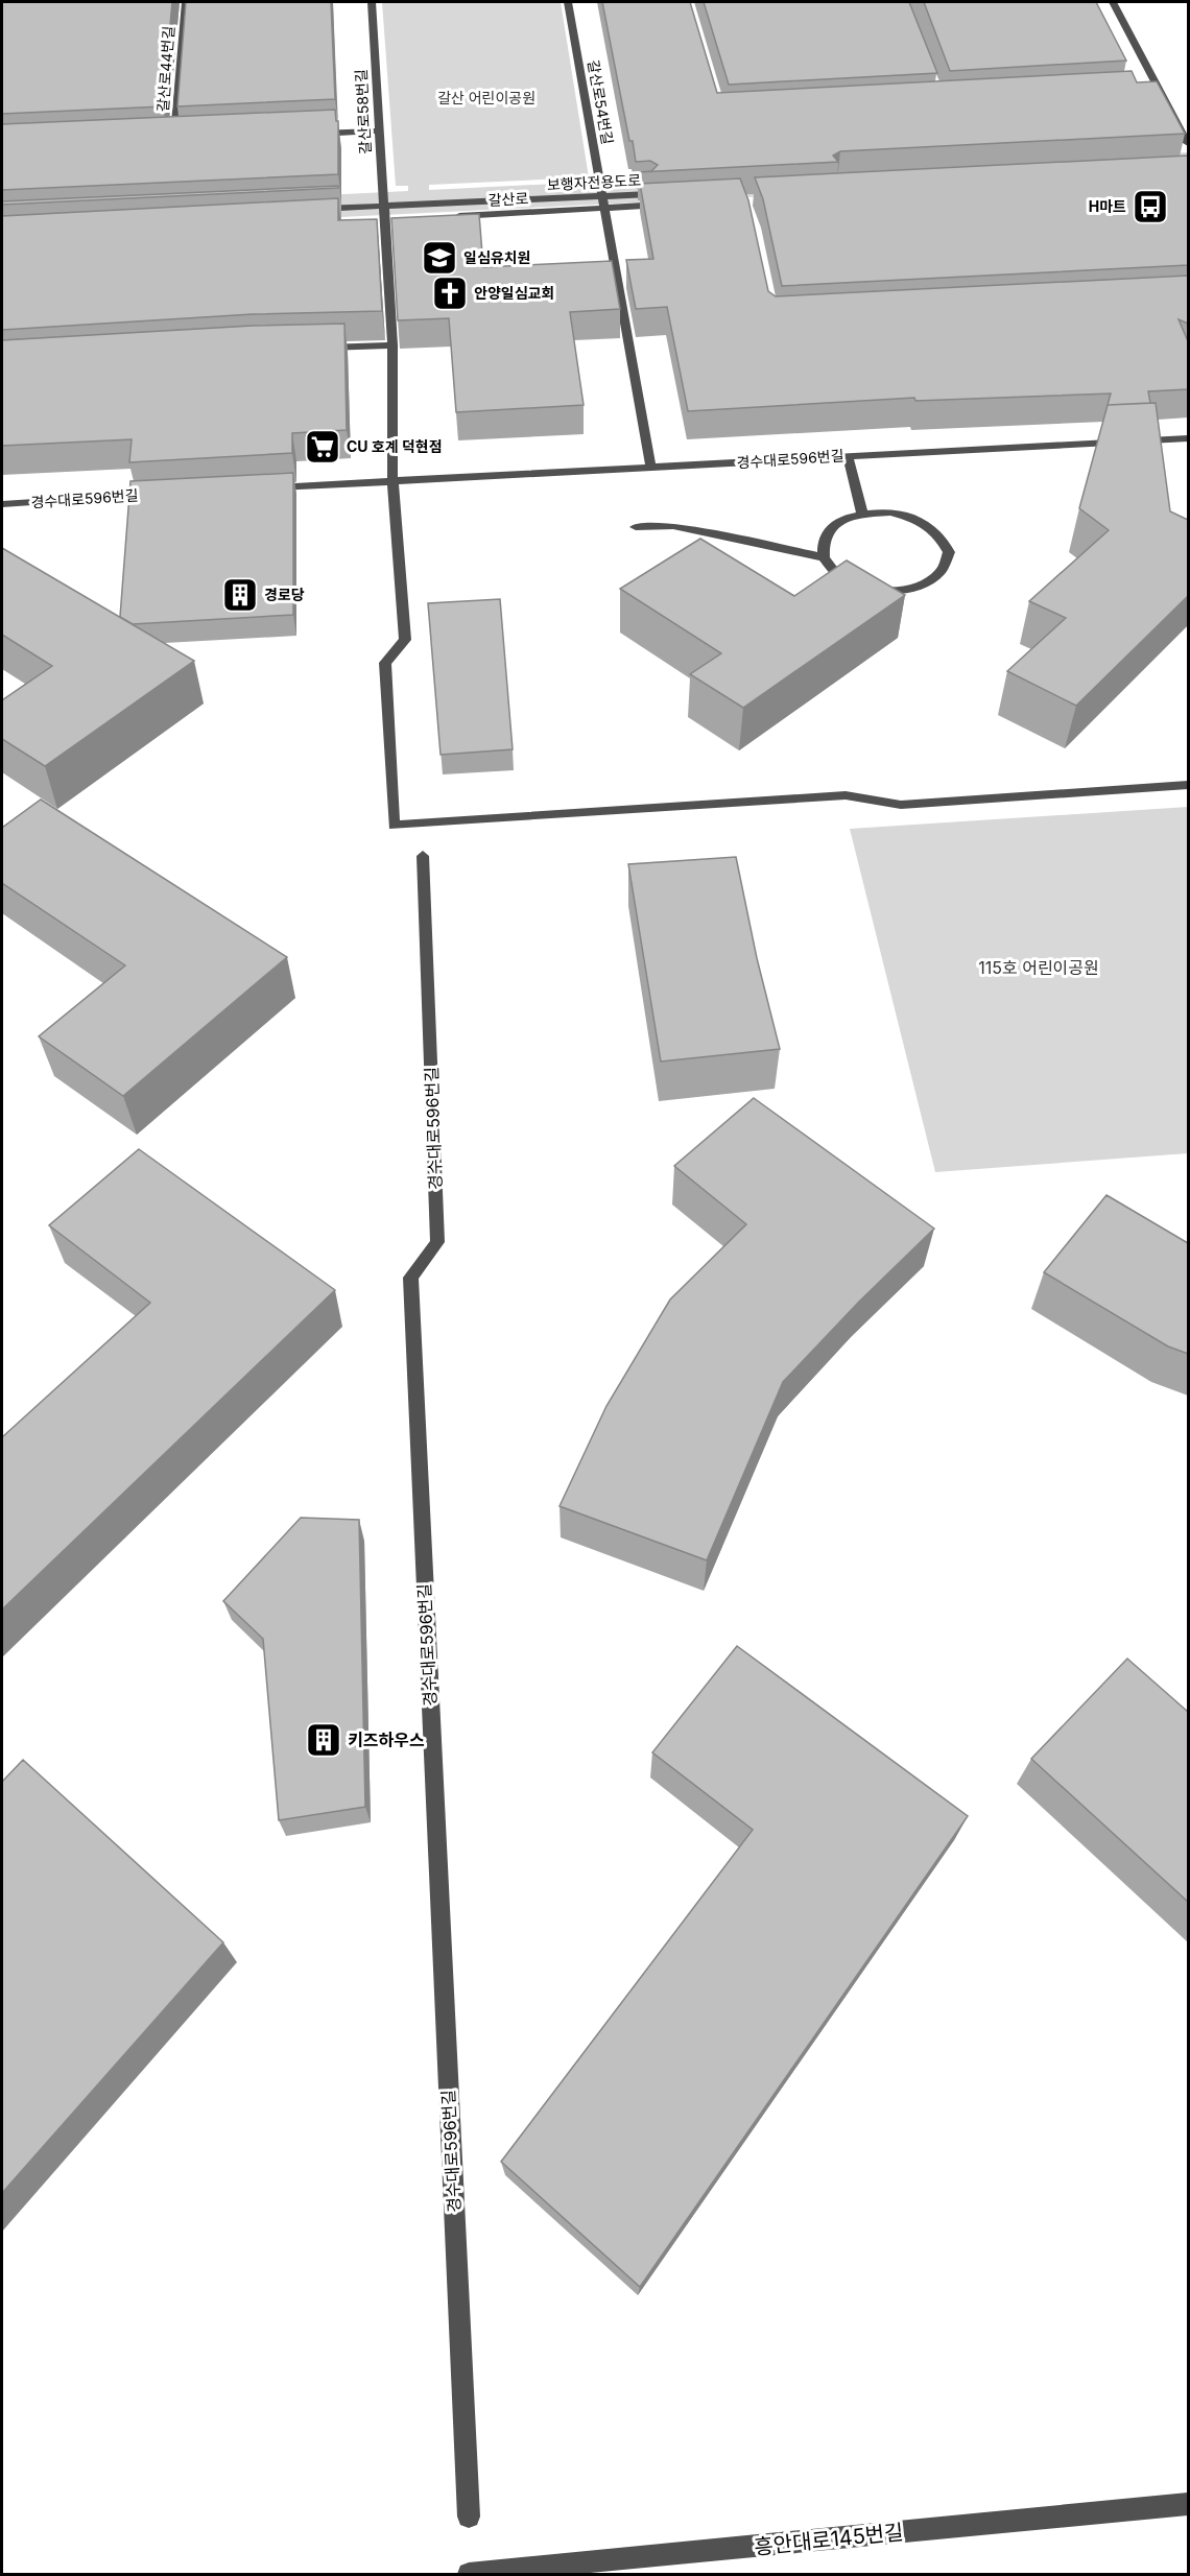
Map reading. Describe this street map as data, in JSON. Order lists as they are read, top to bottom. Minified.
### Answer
{"streets":{"street":["갈산로44번길","갈산로54번길","갈산로58번길","보행자전용도로","갈산로","경수대로596번길","흥안대로145번길"]},"crossings":[["갈산로54번길","갈산로"],["갈산로58번길","보행자전용도로"]],"parks":["갈산 어린이공원","115호 어린이공원"],"places":{"bus stop":["H마트"],"school or university":["일심유치원"],"church":["안양일심교회"],"supermarket":["CU 호계 덕현점"],"building":["경로당","키즈하우스"]}}
